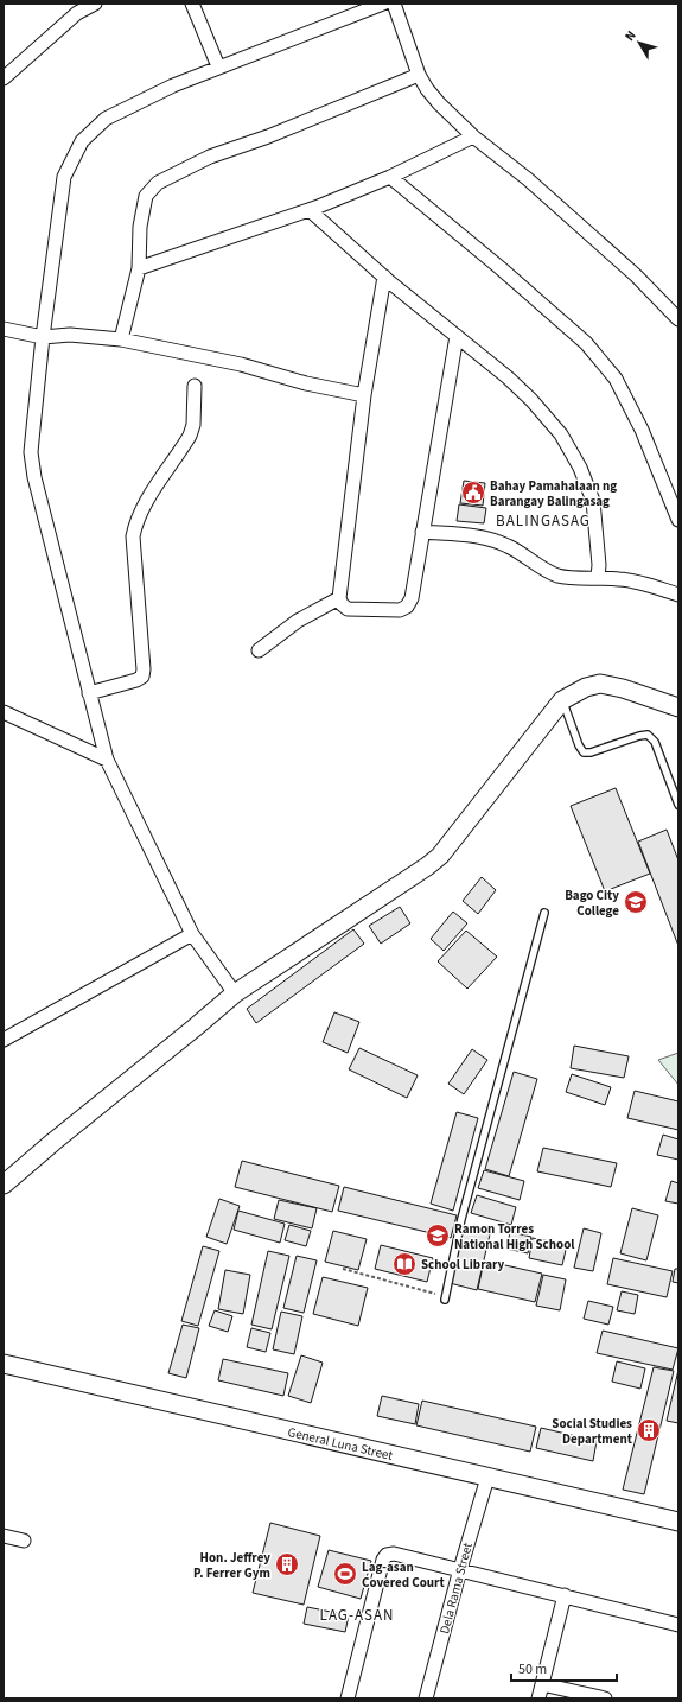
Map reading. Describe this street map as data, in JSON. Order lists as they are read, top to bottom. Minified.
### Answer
{"streets":{"street":["General Luna Street","Dela Rama Street"]},"crossings":[["General Luna Street","Dela Rama Street"]],"districts":["BALINGASAG","LAG-ASAN"],"places":{"public building":["Bahay Pamahalaan ng Barangay Balingasag"],"school or university":["Bago City College","Ramon Torres National High School"],"library":["School Library"],"building":["Social Studies Department","Hon. Jeffrey P. Ferrer Gym"],"sports":["Lag-asan Covered Court"]},"scale_bar":"50 m","north":"top left"}
